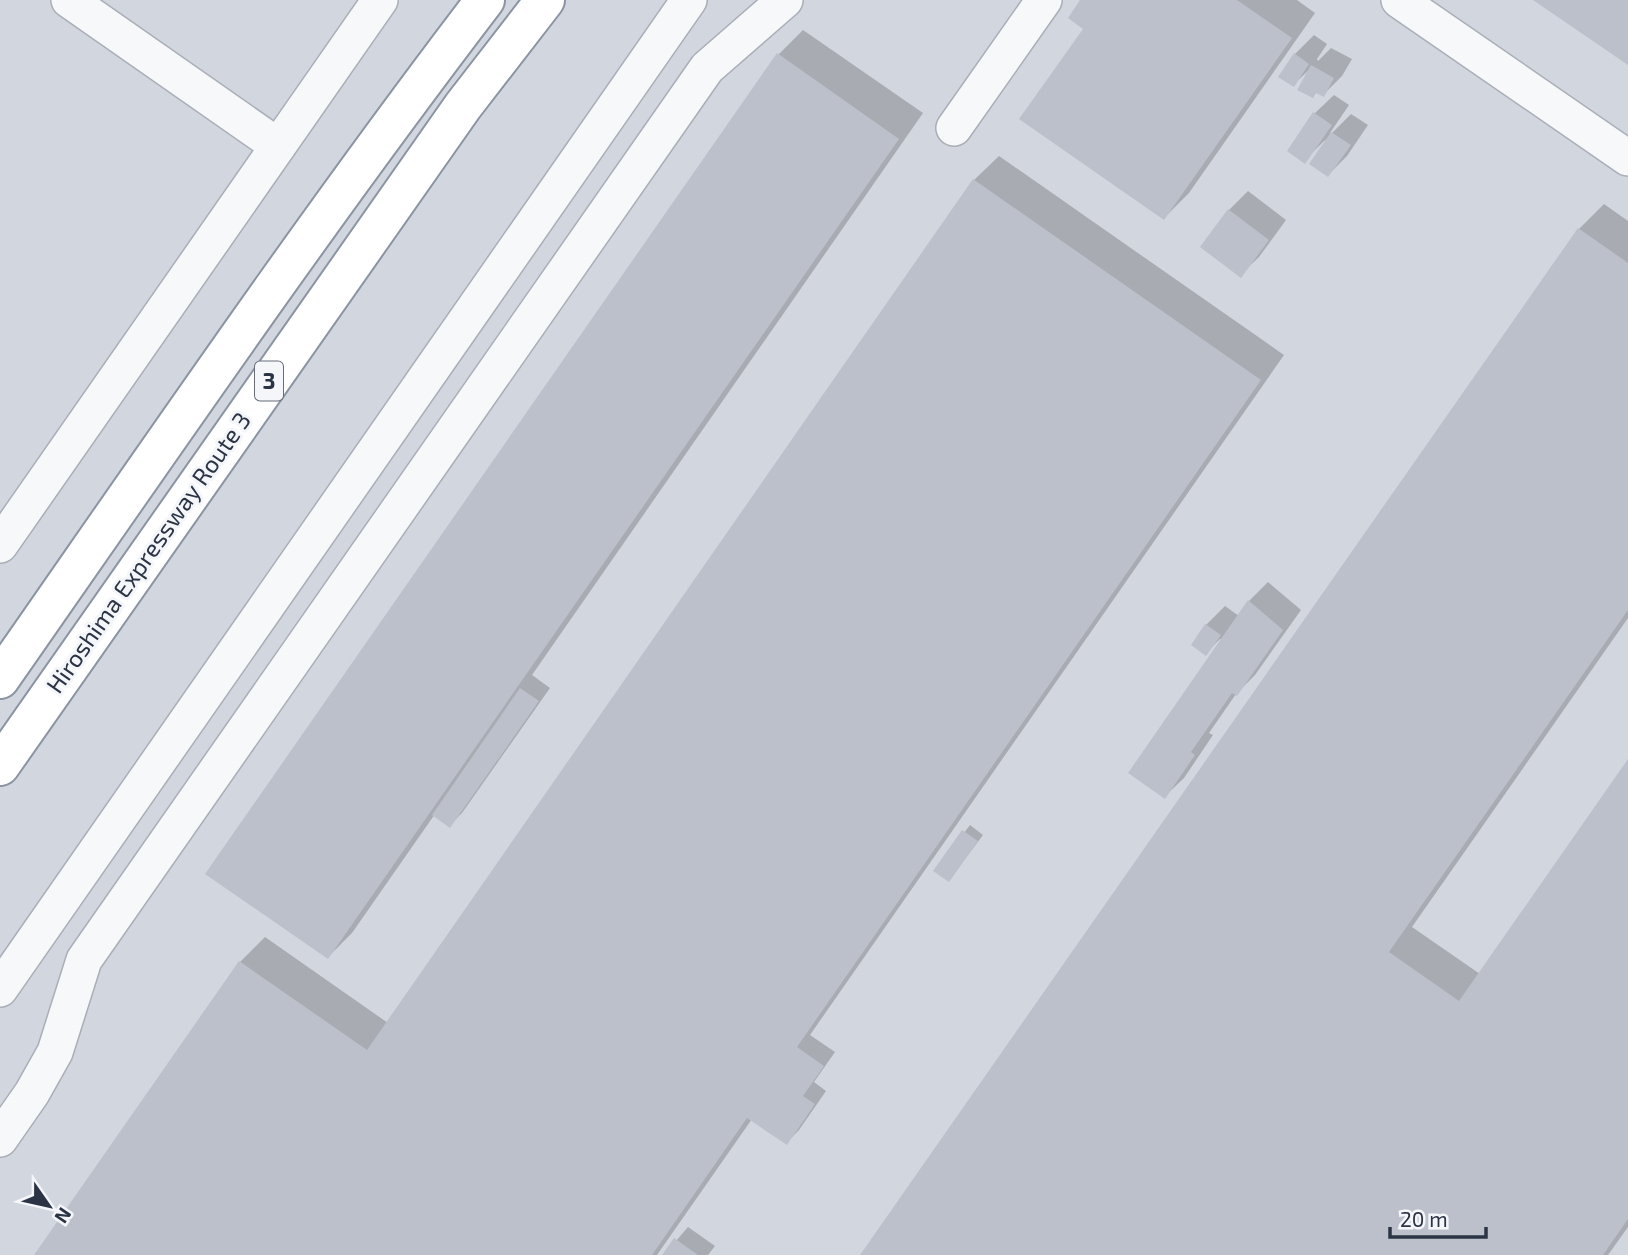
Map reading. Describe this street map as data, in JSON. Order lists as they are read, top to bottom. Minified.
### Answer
{"streets":{"highway":["3","Hiroshima Expressway Route 3"]},"scale_bar":"20 m","north":"bottom right"}
